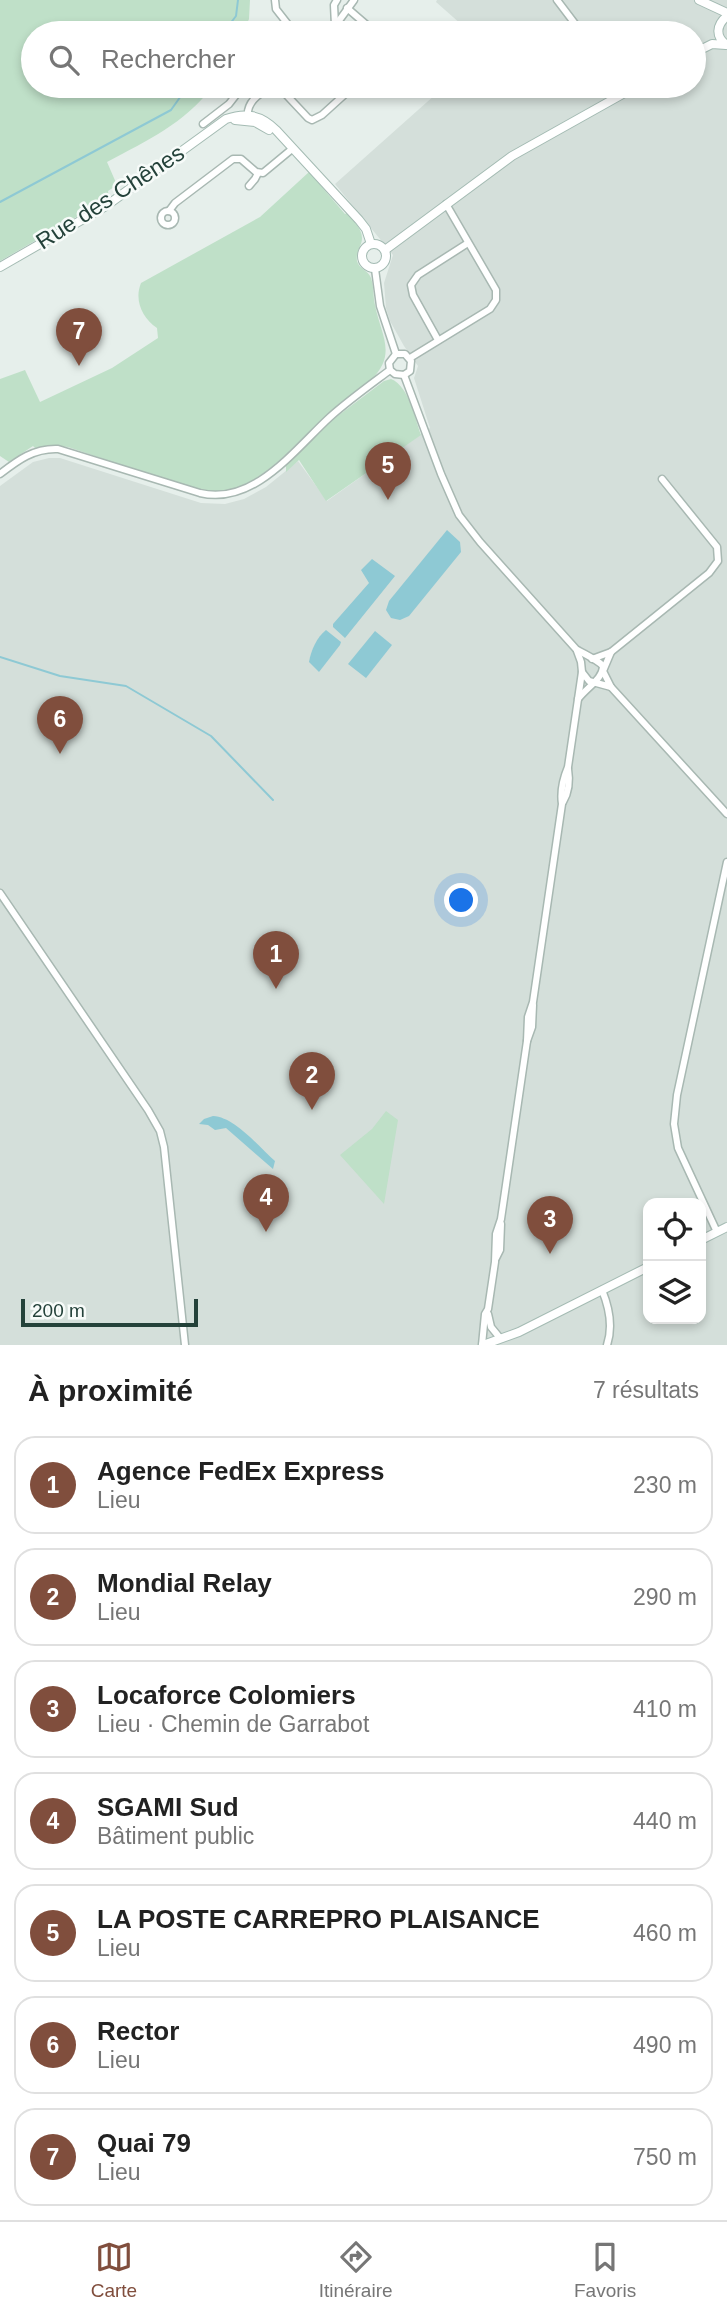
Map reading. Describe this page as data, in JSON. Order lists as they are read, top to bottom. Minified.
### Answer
{"streets":{"street":["Rue des Chênes"]},"scale_bar":"200 m","page":{"search":"Rechercher","pins":["7","5","6","1","2","4","3"],"scale":"200 m","heading":["À proximité","7 résultats"],"list":[{"mark":"1","name":"Agence FedEx Express","note":"Lieu","value":"230 m"},{"mark":"2","name":"Mondial Relay","note":"Lieu","value":"290 m"},{"mark":"3","name":"Locaforce Colomiers","note":"Lieu · Chemin de Garrabot","value":"410 m"},{"mark":"4","name":"SGAMI Sud","note":"Bâtiment public","value":"440 m"},{"mark":"5","name":"LA POSTE CARREPRO PLAISANCE","note":"Lieu","value":"460 m"},{"mark":"6","name":"Rector","note":"Lieu","value":"490 m"},{"mark":"7","name":"Quai 79","note":"Lieu","value":"750 m"}],"nav":["Carte","Itinéraire","Favoris"]}}
